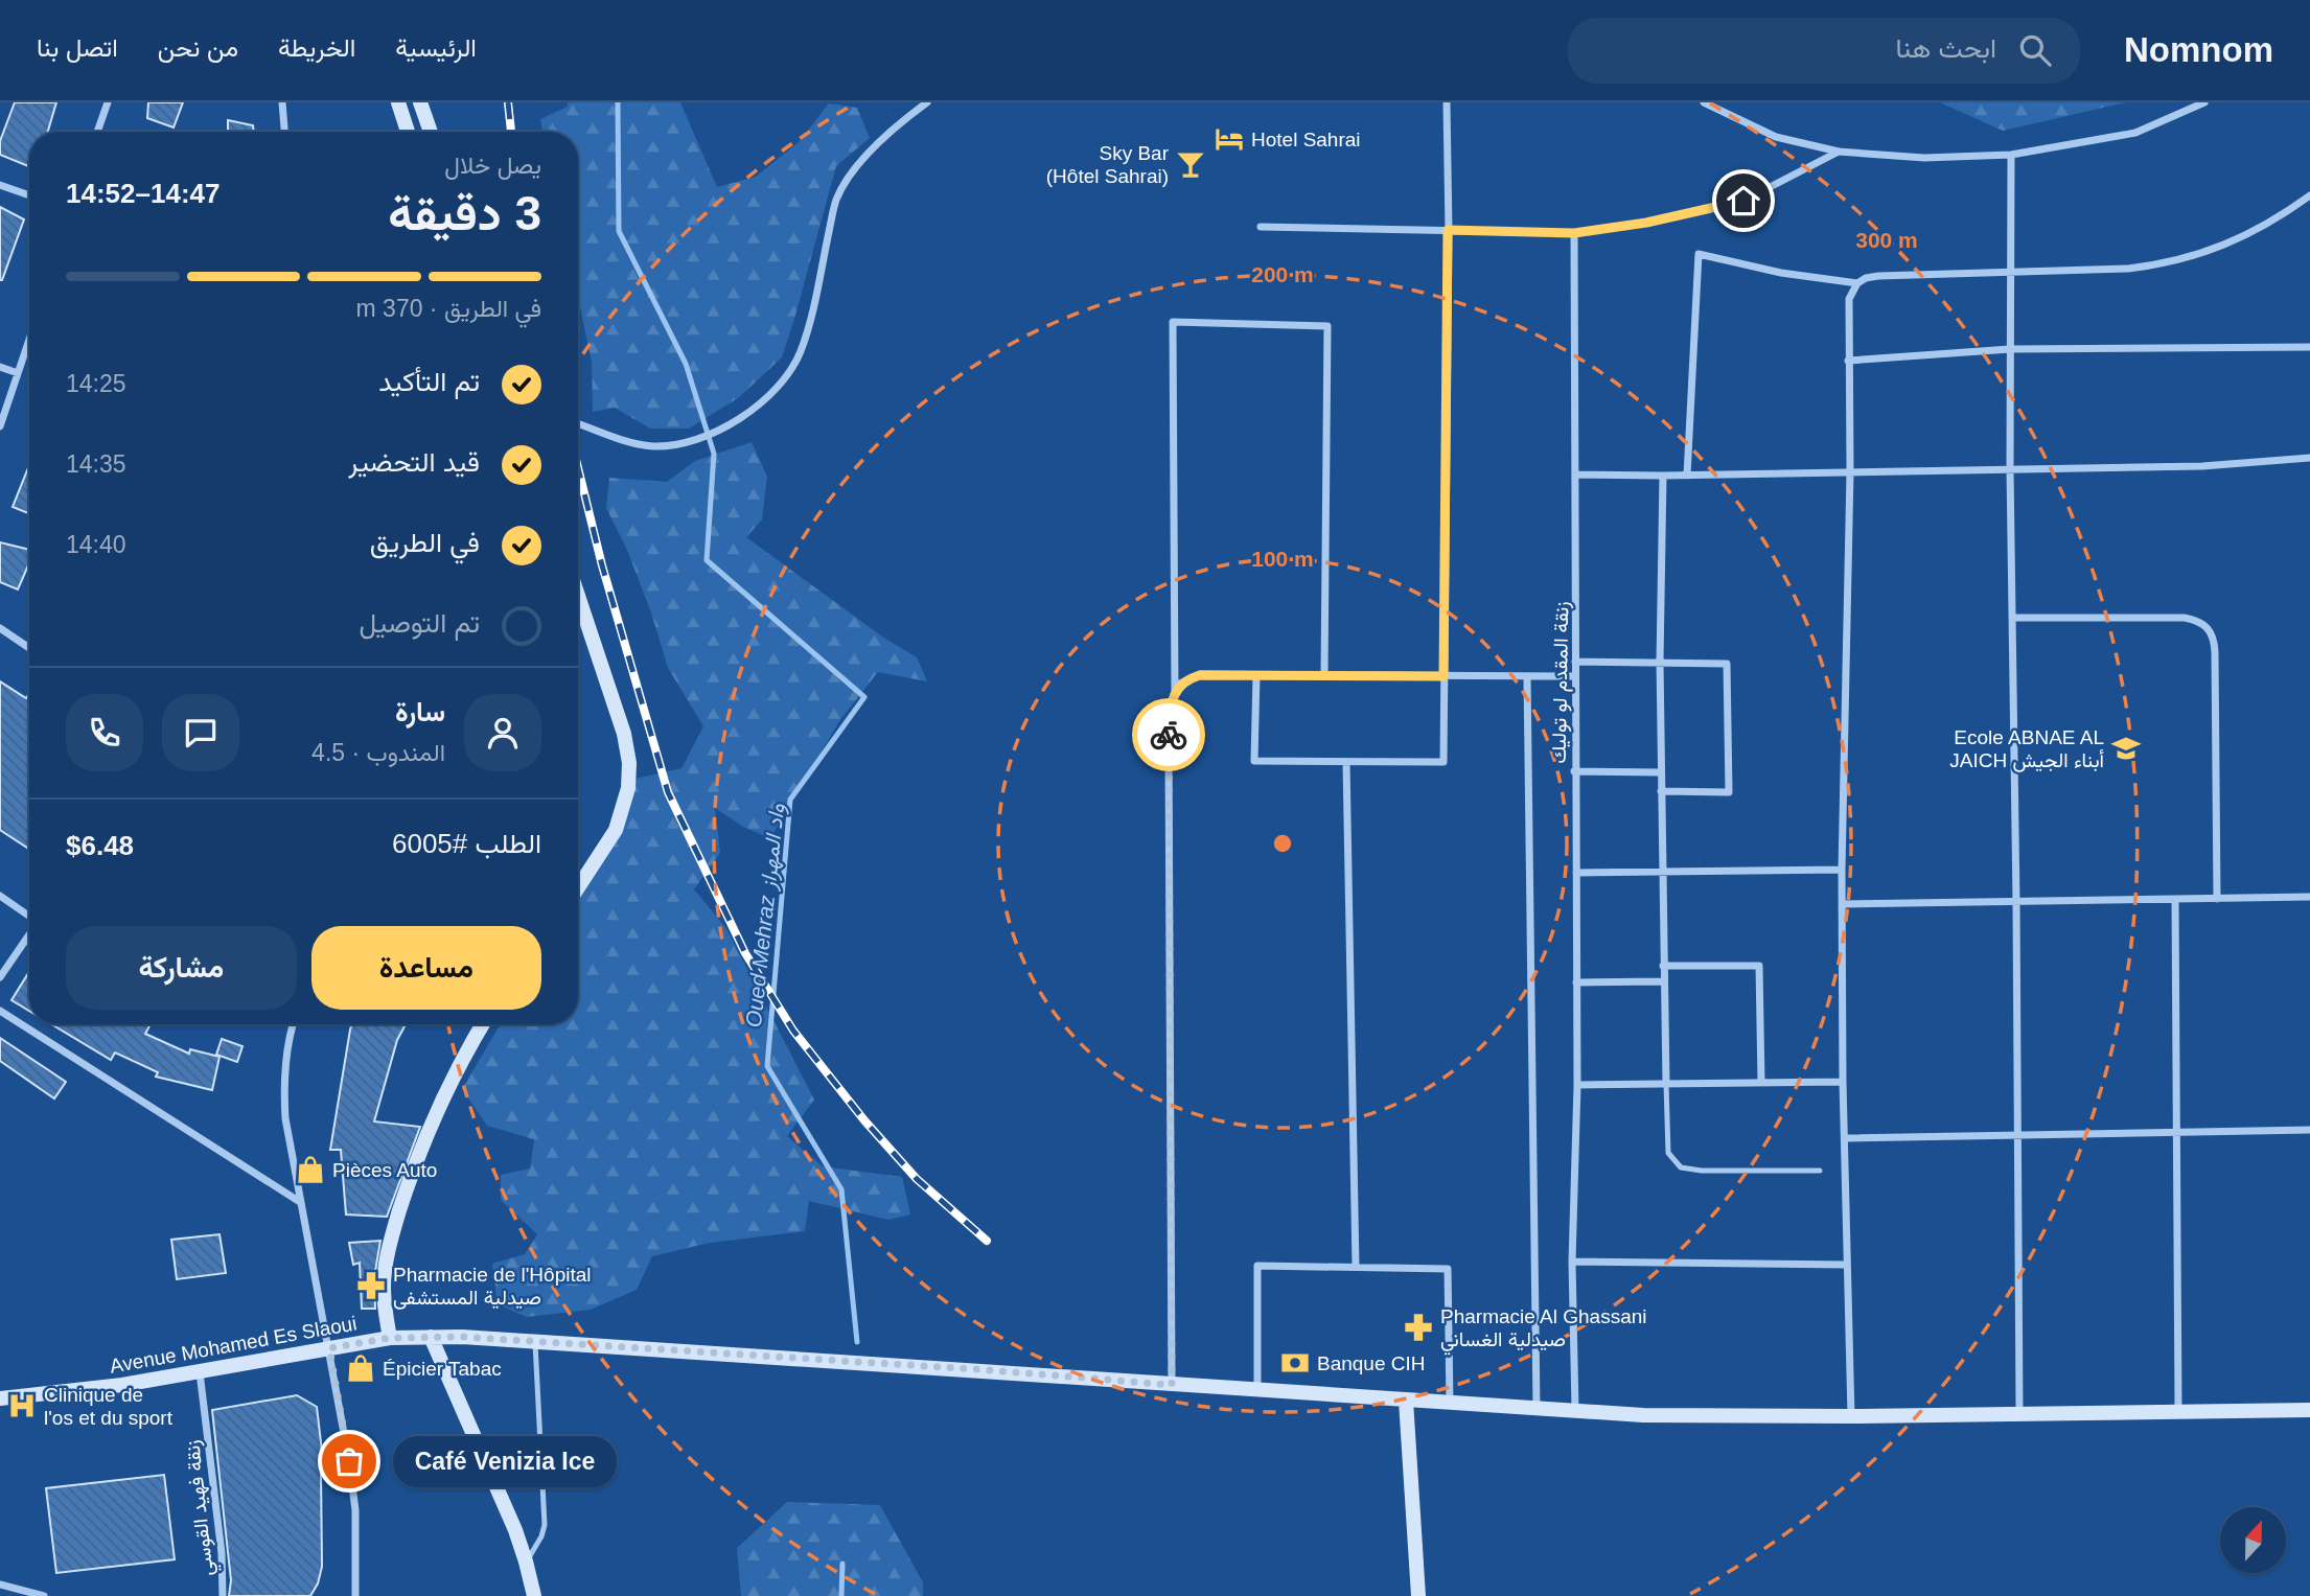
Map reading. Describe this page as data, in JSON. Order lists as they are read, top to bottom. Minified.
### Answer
{"streets":{"street":["زنقة المقدم لو توليك","Avenue Mohamed Es Slaoui","زنقة فهيد القوسي"]},"crossings":[["زنقة المقدم لو توليك","Avenue Mohamed Es Slaoui"],["Avenue Mohamed Es Slaoui","زنقة فهيد القوسي"]],"water":["Oued Mehraz واد المهراز"],"places":{"hotel":["Hotel Sahrai"],"bar":["Sky Bar (Hôtel Sahrai)"],"school or university":["Ecole ABNAE AL JAICH أبناء الجيش"],"shop":["Pièces Auto","Épicier Tabac"],"pharmacy":["Pharmacie de l'Hôpital صيدلية المستشفى","Pharmacie Al Ghassani صيدلية الغساني"],"bank":["Banque CIH"],"hospital":["Clinique de l'os et du sport"],"other":["Café Venizia Ice"]},"north":"top","page":{"header":"Nomnom","search":"ابحث هنا","nav":["الرئيسية","الخريطة","من نحن","اتصل بنا"],"heading":["3 دقيقة","يصل خلال","14:47–14:52"],"panel":["سارة","المندوب · 4.5","الطلب #6005","$6.48"],"bar":"في الطريق · 370 m","list":[["تم التأكيد","14:25"],["قيد التحضير","14:35"],["في الطريق","14:40"],"تم التوصيل"],"buttons":["مساعدة","مشاركة"],"bubble":"Café Venizia Ice"},"rings":["300 m","200 m","100 m"]}
